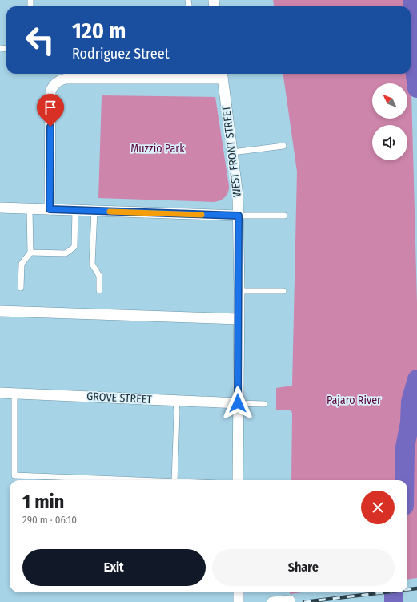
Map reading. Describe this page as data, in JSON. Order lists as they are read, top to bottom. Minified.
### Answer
{"streets":{"street":["WEST FRONT STREET","GROVE STREET"]},"crossings":[["WEST FRONT STREET","GROVE STREET"]],"parks":["Muzzio Park","Pajaro River"],"north":"top left","page":{"turn":["120 m","Rodriguez Street"],"heading":["1 min","290 m · 06:10"],"buttons":["Exit","Share"]}}
